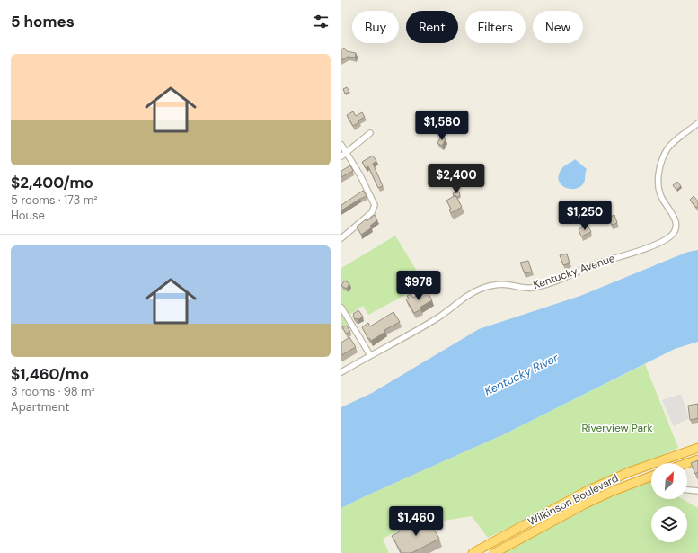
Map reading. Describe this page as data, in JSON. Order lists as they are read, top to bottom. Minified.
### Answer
{"streets":{"highway":["Wilkinson Boulevard"],"street":["Kentucky Avenue"]},"water":["Kentucky River"],"parks":["Riverview Park"],"north":"top right","page":{"heading":"5 homes","chip":["Buy","Rent","Filters","New"],"list":[{"name":"$2,400/mo","note":"5 rooms · 173 m² · House"},{"name":"$1,460/mo","note":"3 rooms · 98 m² · Apartment"}],"price":["$1,580","$2,400","$1,250","$978","$1,460"]}}
